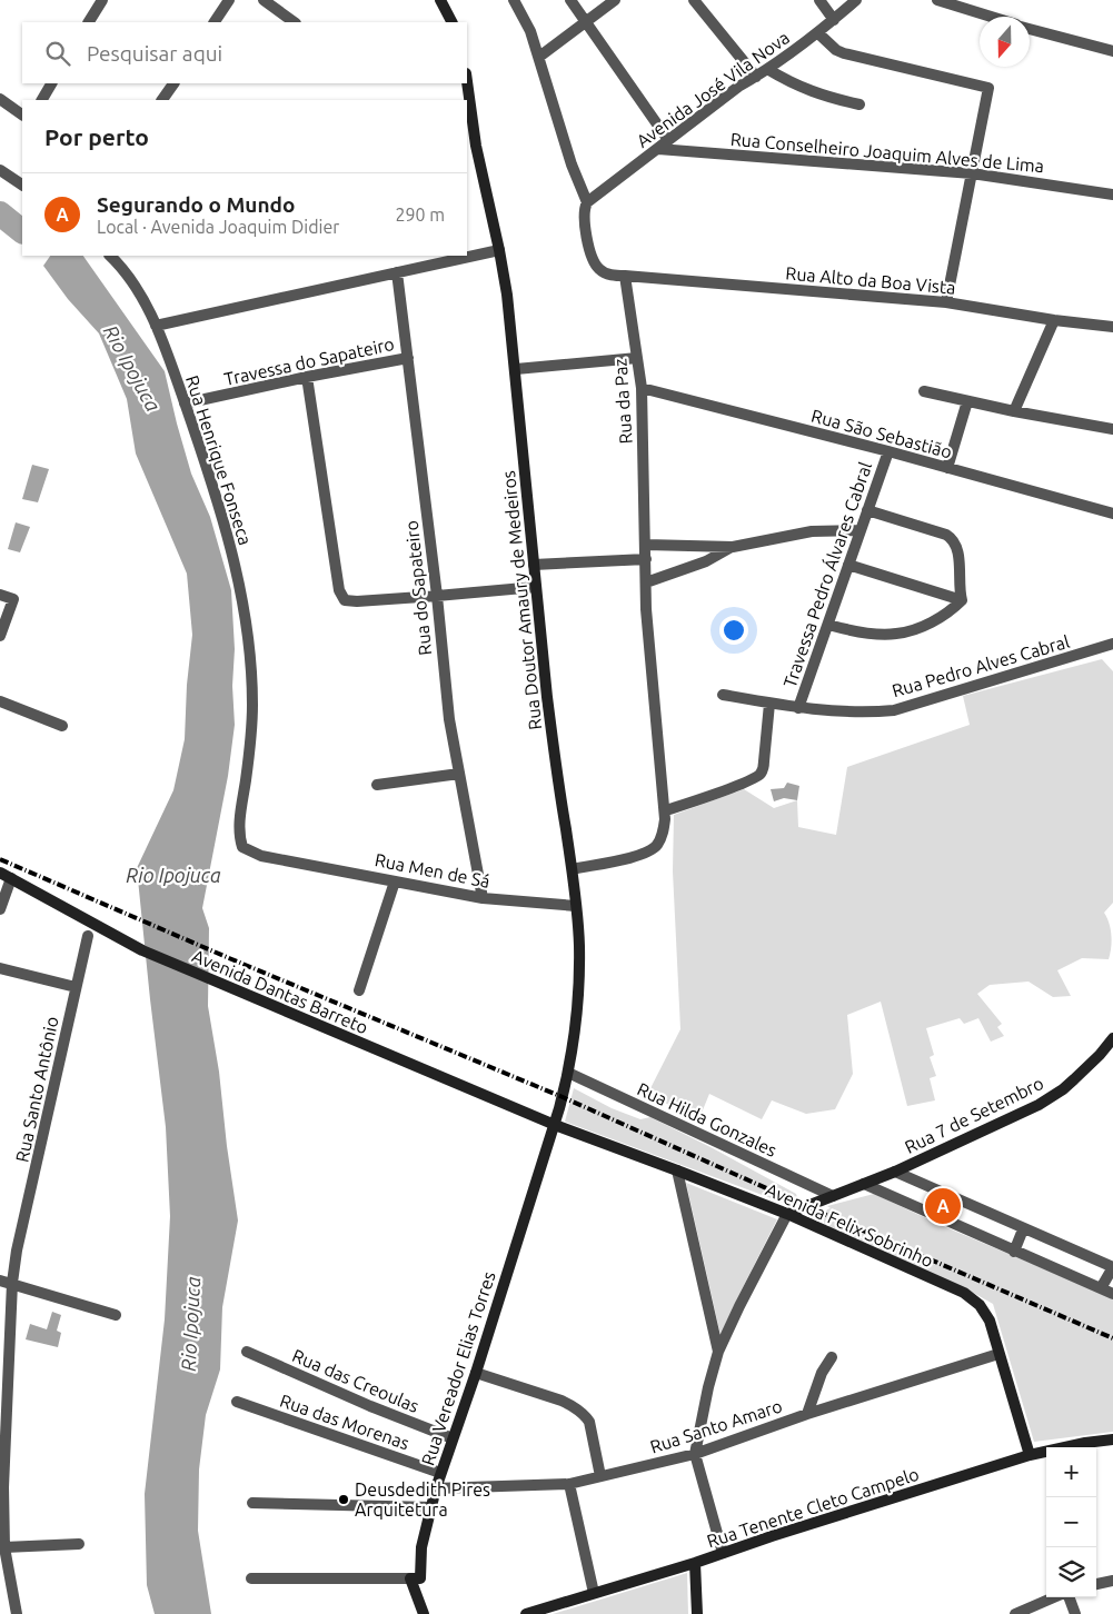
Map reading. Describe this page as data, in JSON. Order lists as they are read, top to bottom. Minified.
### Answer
{"streets":{"main road":["Rua Doutor Amaury de Medeiros","Avenida Dantas Barreto","Rua 7 de Setembro","Avenida Felix Sobrinho","Rua Vereador Elias Torres","Rua Tenente Cleto Campelo"],"street":["Avenida José Vila Nova","Rua Conselheiro Joaquim Alves de Lima","Rua Alto da Boa Vista","Travessa do Sapateiro","Rua da Paz","Rua São Sebastião","Rua Henrique Fonseca","Travessa Pedro Álvares Cabral","Rua do Sapateiro","Rua Pedro Alves Cabral","Rua Men de Sá","Rua Santo Antônio","Rua Hilda Gonzales","Rua das Creoulas","Rua das Morenas","Rua Santo Amaro"]},"crossings":[["Avenida José Vila Nova","Rua Conselheiro Joaquim Alves de Lima"],["Rua Alto da Boa Vista","Rua da Paz"],["Travessa do Sapateiro","Rua Henrique Fonseca"],["Travessa do Sapateiro","Rua do Sapateiro"],["Rua da Paz","Rua São Sebastião"],["Rua da Paz","Rua Doutor Amaury de Medeiros"],["Rua São Sebastião","Travessa Pedro Álvares Cabral"],["Rua Henrique Fonseca","Rua Men de Sá"],["Travessa Pedro Álvares Cabral","Rua Pedro Alves Cabral"],["Rua do Sapateiro","Rua Men de Sá"],["Rua Doutor Amaury de Medeiros","Rua Men de Sá"],["Rua Doutor Amaury de Medeiros","Avenida Dantas Barreto"],["Rua Doutor Amaury de Medeiros","Rua Hilda Gonzales"],["Rua Doutor Amaury de Medeiros","Avenida Felix Sobrinho"],["Rua Doutor Amaury de Medeiros","Rua Vereador Elias Torres"],["Avenida Dantas Barreto","Avenida Felix Sobrinho"],["Avenida Dantas Barreto","Rua Vereador Elias Torres"],["Rua 7 de Setembro","Rua Hilda Gonzales"],["Rua 7 de Setembro","Avenida Felix Sobrinho"],["Avenida Felix Sobrinho","Rua Vereador Elias Torres"],["Avenida Felix Sobrinho","Rua Santo Amaro"],["Avenida Felix Sobrinho","Rua Tenente Cleto Campelo"],["Rua Vereador Elias Torres","Rua das Creoulas"],["Rua Vereador Elias Torres","Rua das Morenas"],["Rua Vereador Elias Torres","Rua Santo Amaro"]],"water":["Rio Ipojuca"],"places":["Deusdedith Pires Arquitetura"],"north":"bottom","page":{"search":"Pesquisar aqui","heading":"Por perto","list":[{"mark":"A","name":"Segurando o Mundo","note":"Local · Avenida Joaquim Didier","value":"290 m"}],"pins":"A","map_buttons":["+","−"]}}
